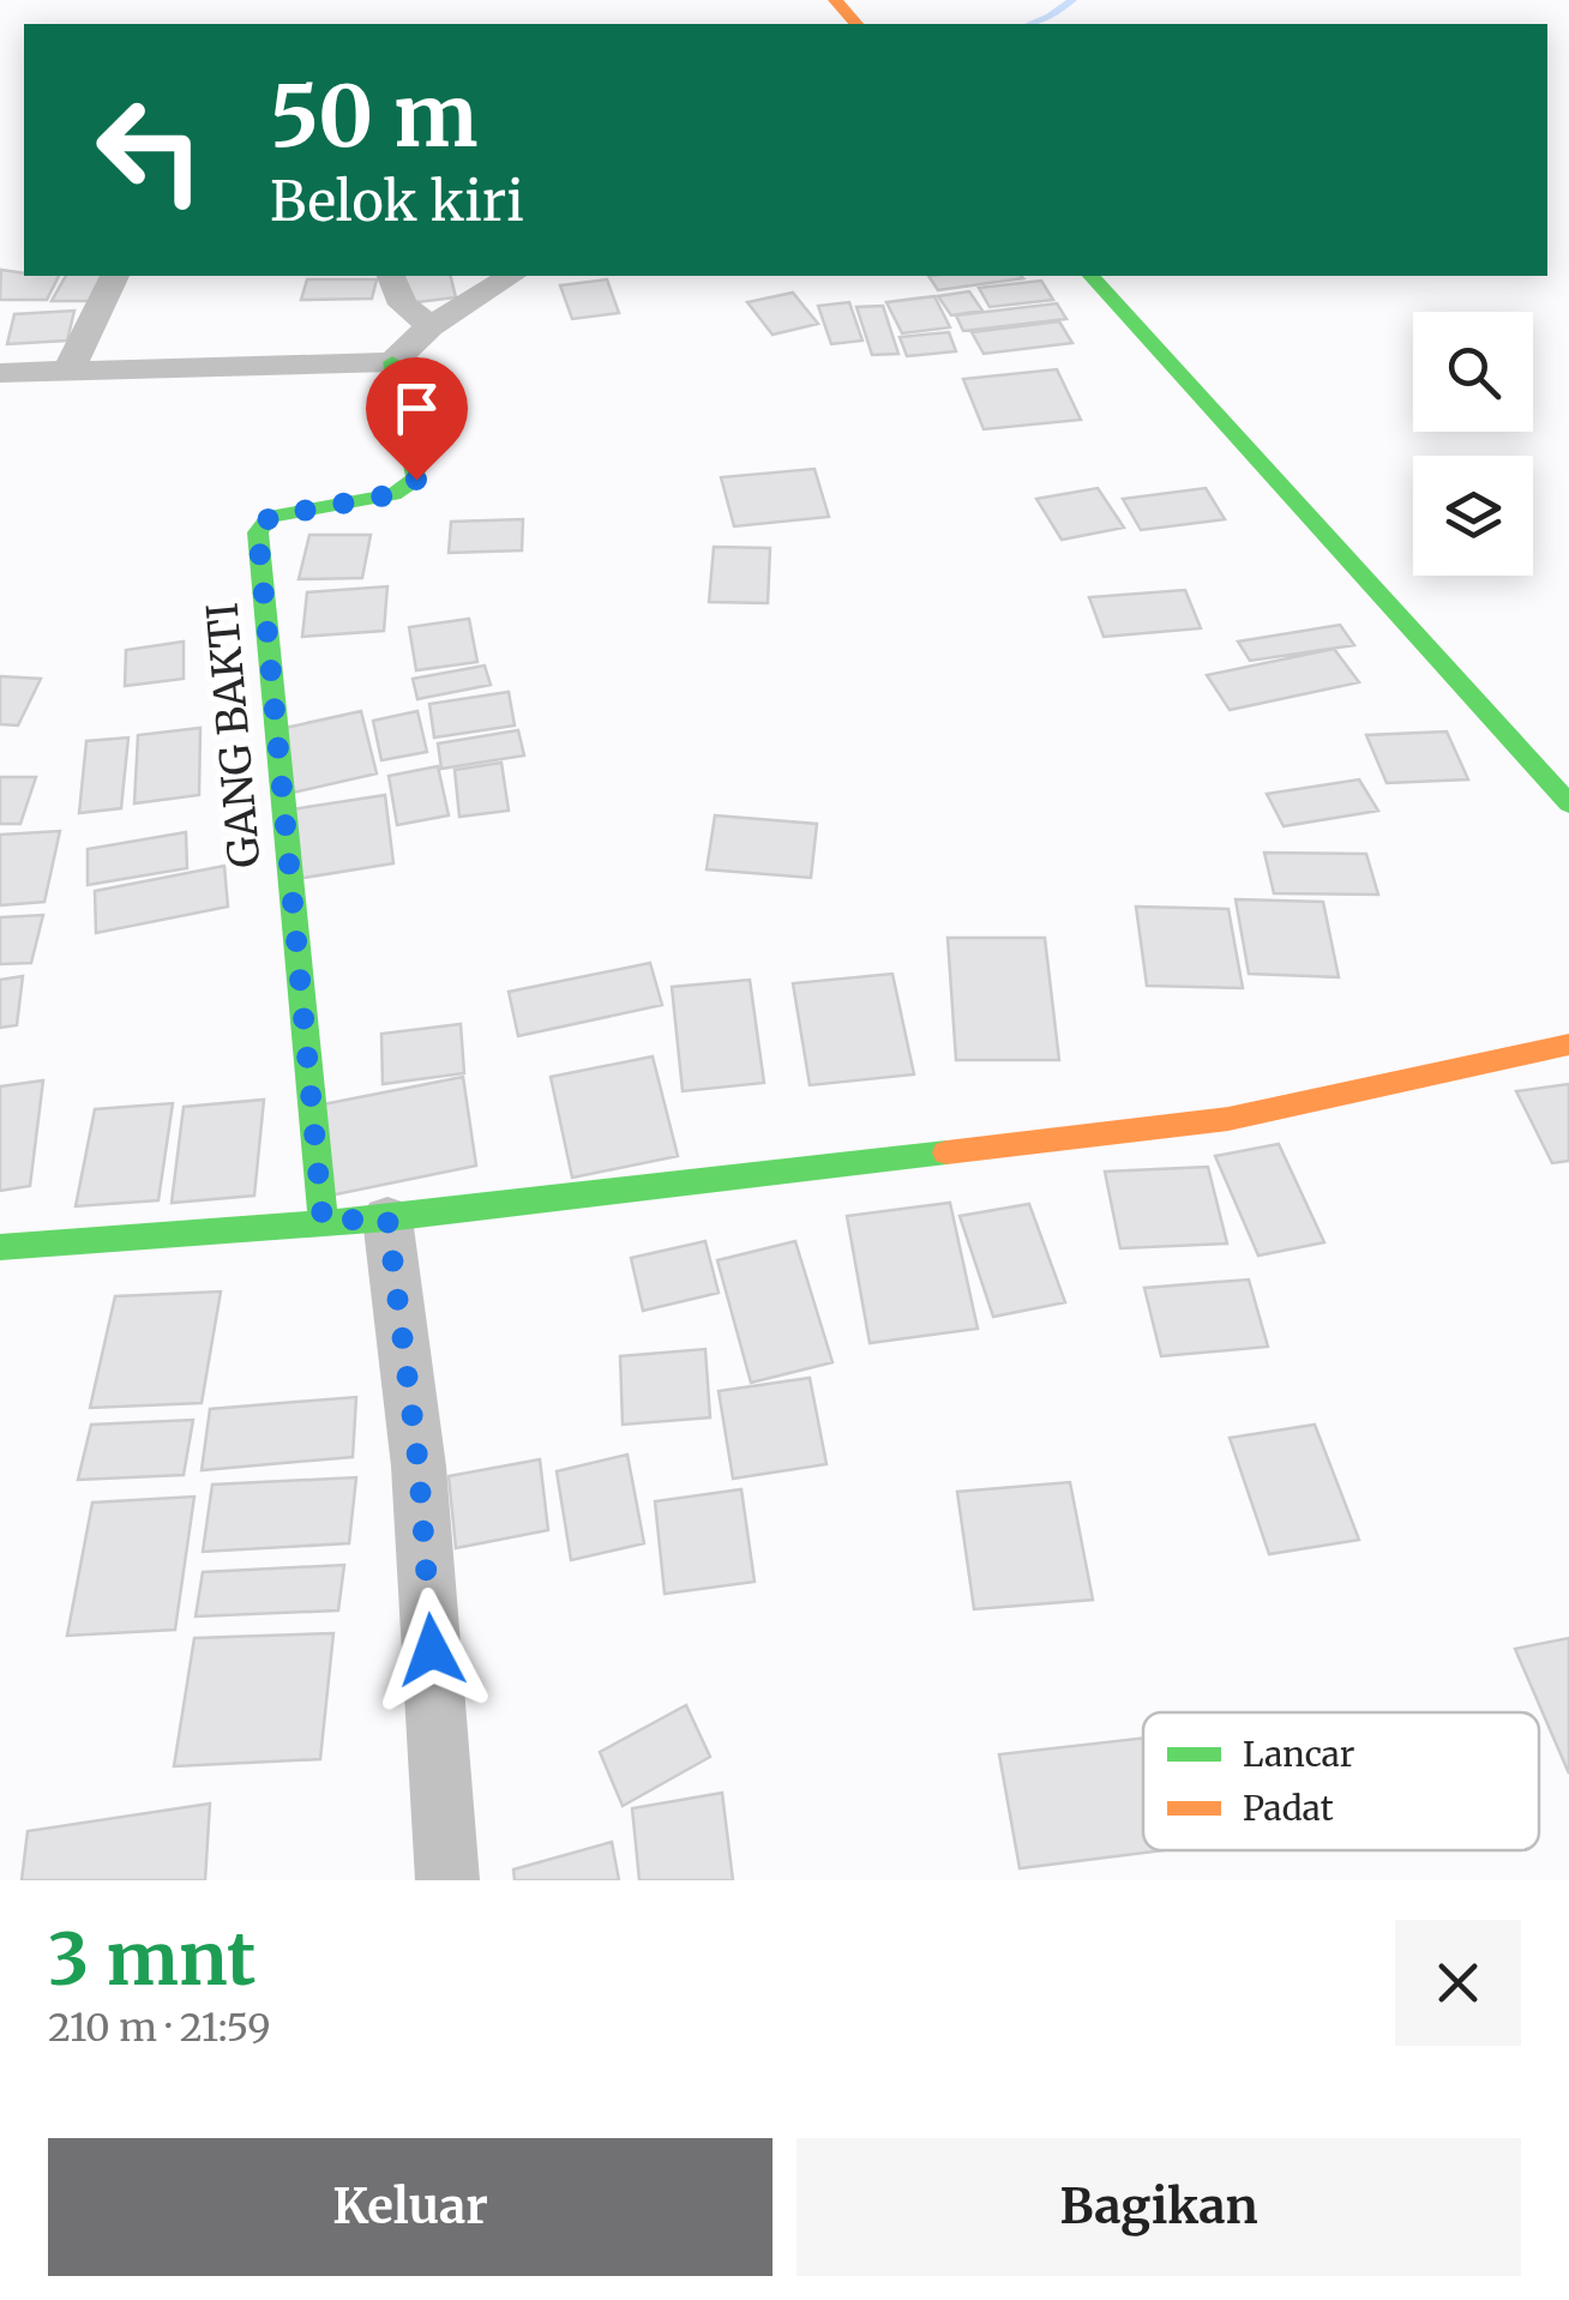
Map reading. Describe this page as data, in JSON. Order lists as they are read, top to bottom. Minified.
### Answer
{"streets":{"street":["GANG BAKTI"]},"legend":["Lancar","Padat"],"page":{"turn":["50 m","Belok kiri"],"heading":["3 mnt","210 m · 21:59"],"buttons":["Keluar","Bagikan"]}}
